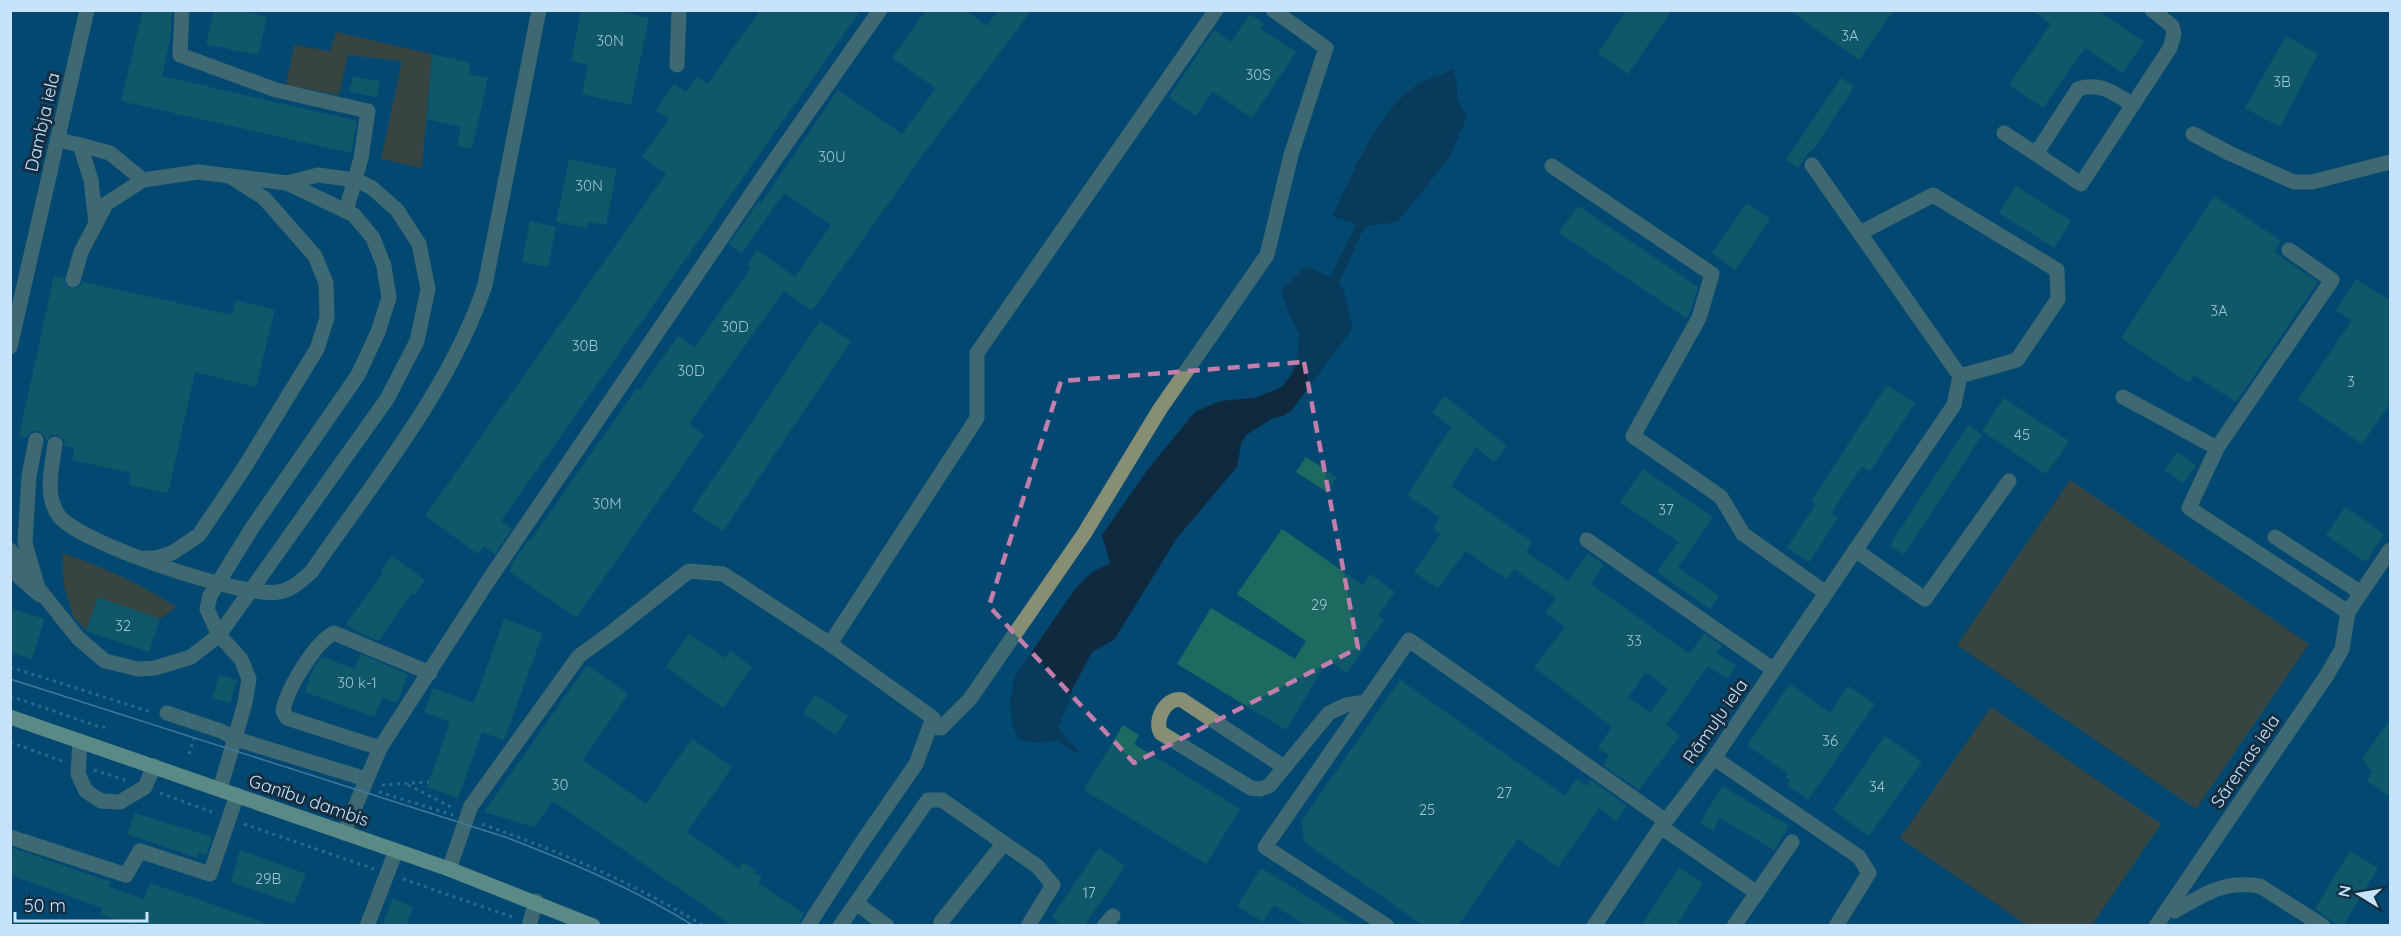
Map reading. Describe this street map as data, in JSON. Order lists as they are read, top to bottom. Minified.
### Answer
{"streets":{"main road":["Ganību dambis"],"street":["Dambja iela","Rāmuļu iela","Sāremas iela"]},"house_numbers":["3A","30N","30S","3B","30U","30N","3A","30D","30B","30D","3","45","30M","37","29","32","33","30 k-1","36","30","34","27","25","29B","17"],"scale_bar":"50 m","north":"left"}
